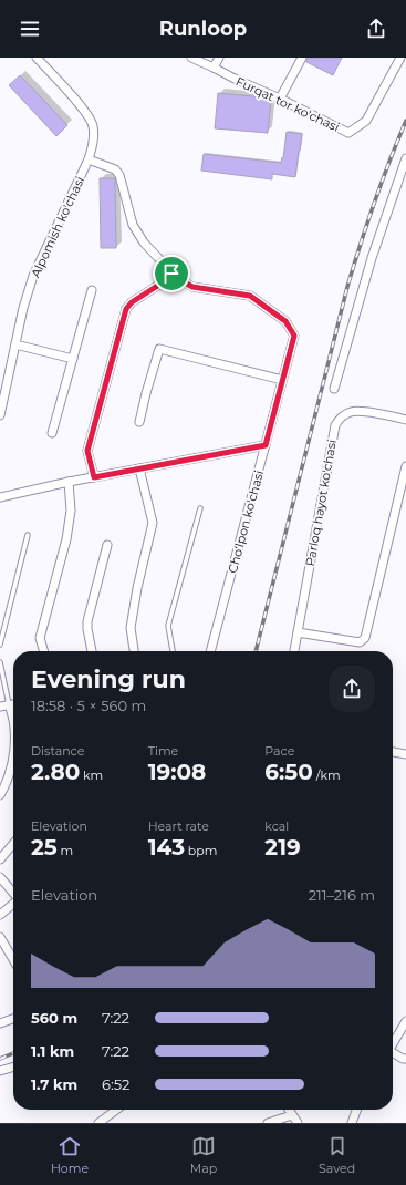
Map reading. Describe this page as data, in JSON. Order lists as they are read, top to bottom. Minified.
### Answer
{"streets":{"street":["Furqat tor ko'chasi","Alpomish ko'chasi","Parloq hayot ko'chasi","Cho‘lpon ko'chasi"]},"page":{"header":"Runloop","heading":["Evening run","18:58 · 5 × 560 m"],"stats":[["Distance","2.80 km"],["Time","19:08"],["Pace","6:50 /km"],["Elevation","25 m"],["Heart rate","143 bpm"],["kcal","219"]],"chart":["Elevation","211–216 m"],"list":[{"name":"560 m","note":"7:22"},{"name":"1.1 km","note":"7:22"},{"name":"1.7 km","note":"6:52"}],"tabs":["Home","Map","Saved"]}}
